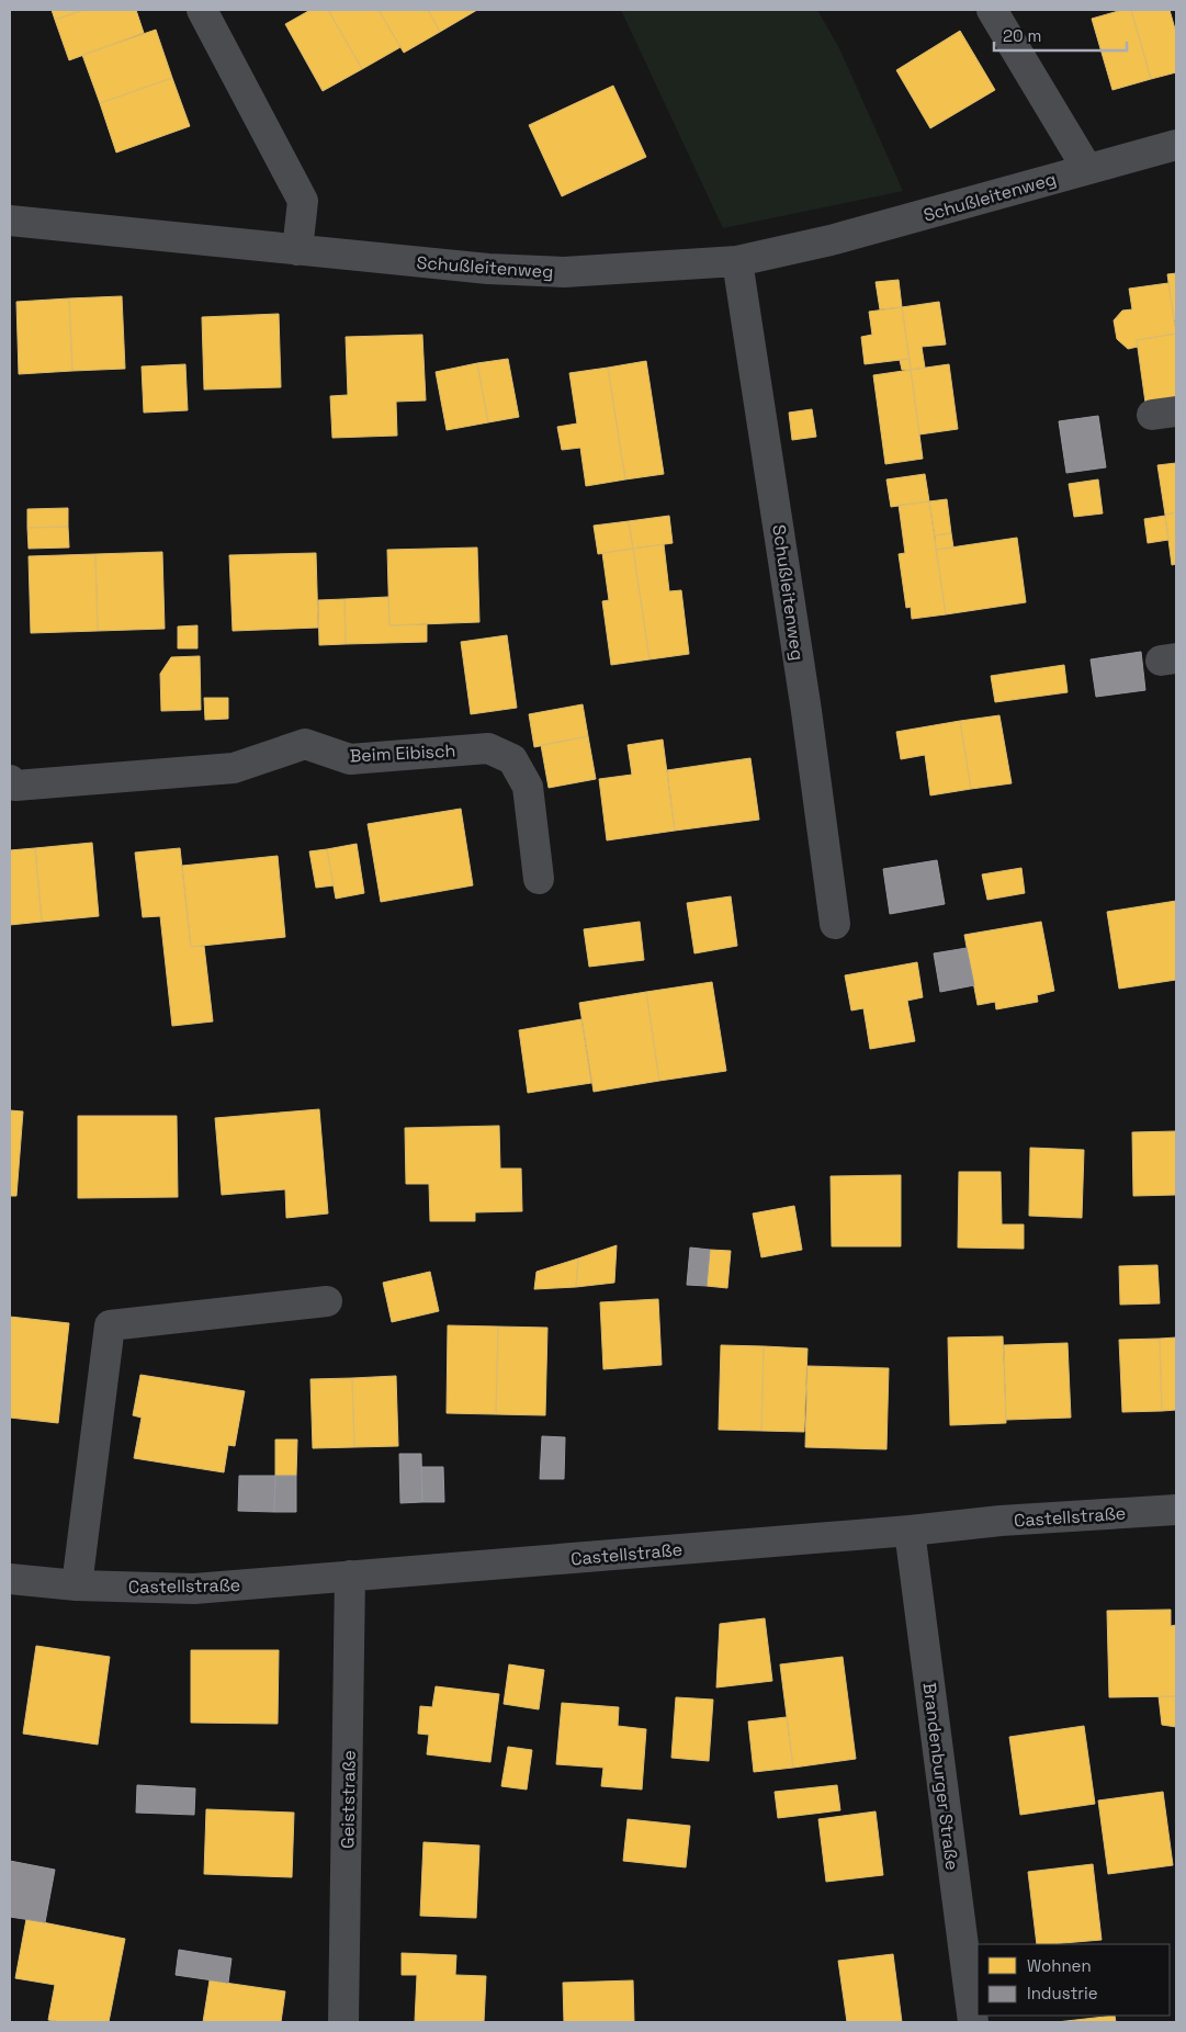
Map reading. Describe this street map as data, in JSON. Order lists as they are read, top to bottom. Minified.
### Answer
{"streets":{"street":["Schußleitenweg","Beim Eibisch","Castellstraße","Brandenburger Straße","Geiststraße"]},"crossings":[["Castellstraße","Brandenburger Straße"],["Castellstraße","Geiststraße"]],"legend":["Wohnen","Industrie"],"scale_bar":"20 m"}
